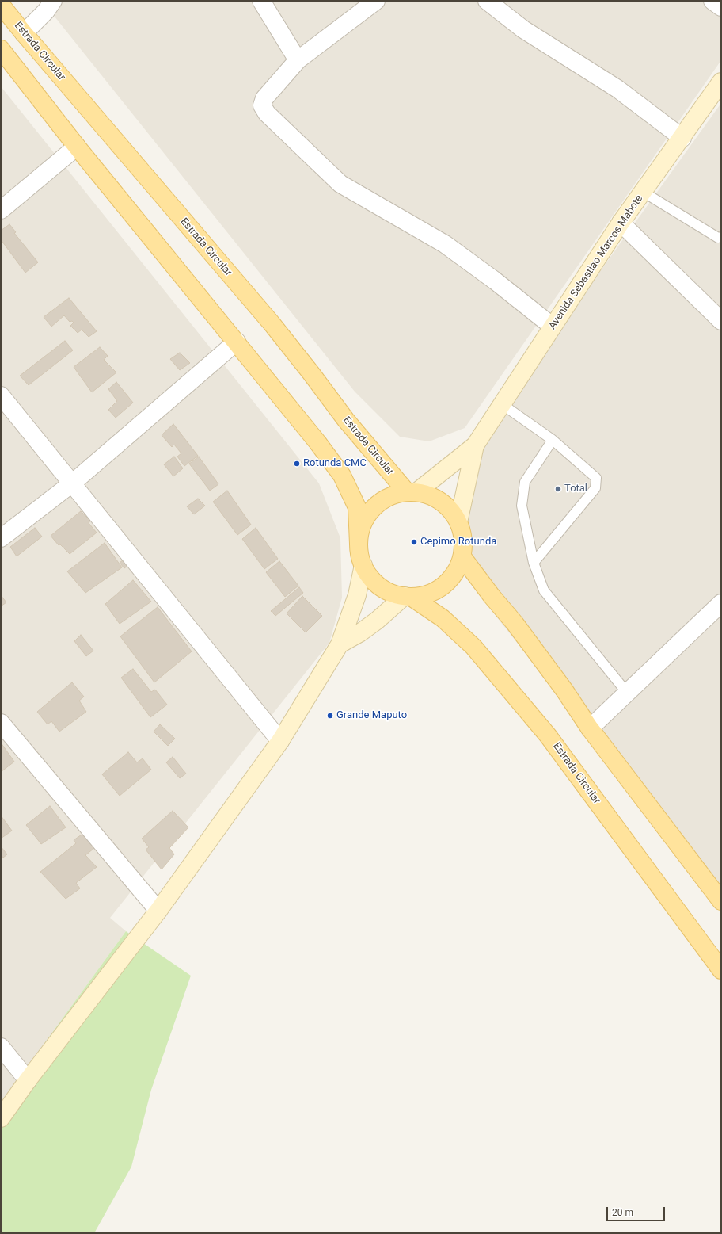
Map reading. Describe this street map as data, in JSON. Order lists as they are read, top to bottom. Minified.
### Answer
{"streets":{"main road":["Estrada Circular"],"street":["Avenida Sebastiao Marcos Mabote"]},"places":["Rotunda CMC","Total","Cepimo Rotunda","Grande Maputo"],"scale_bar":"20 m"}
